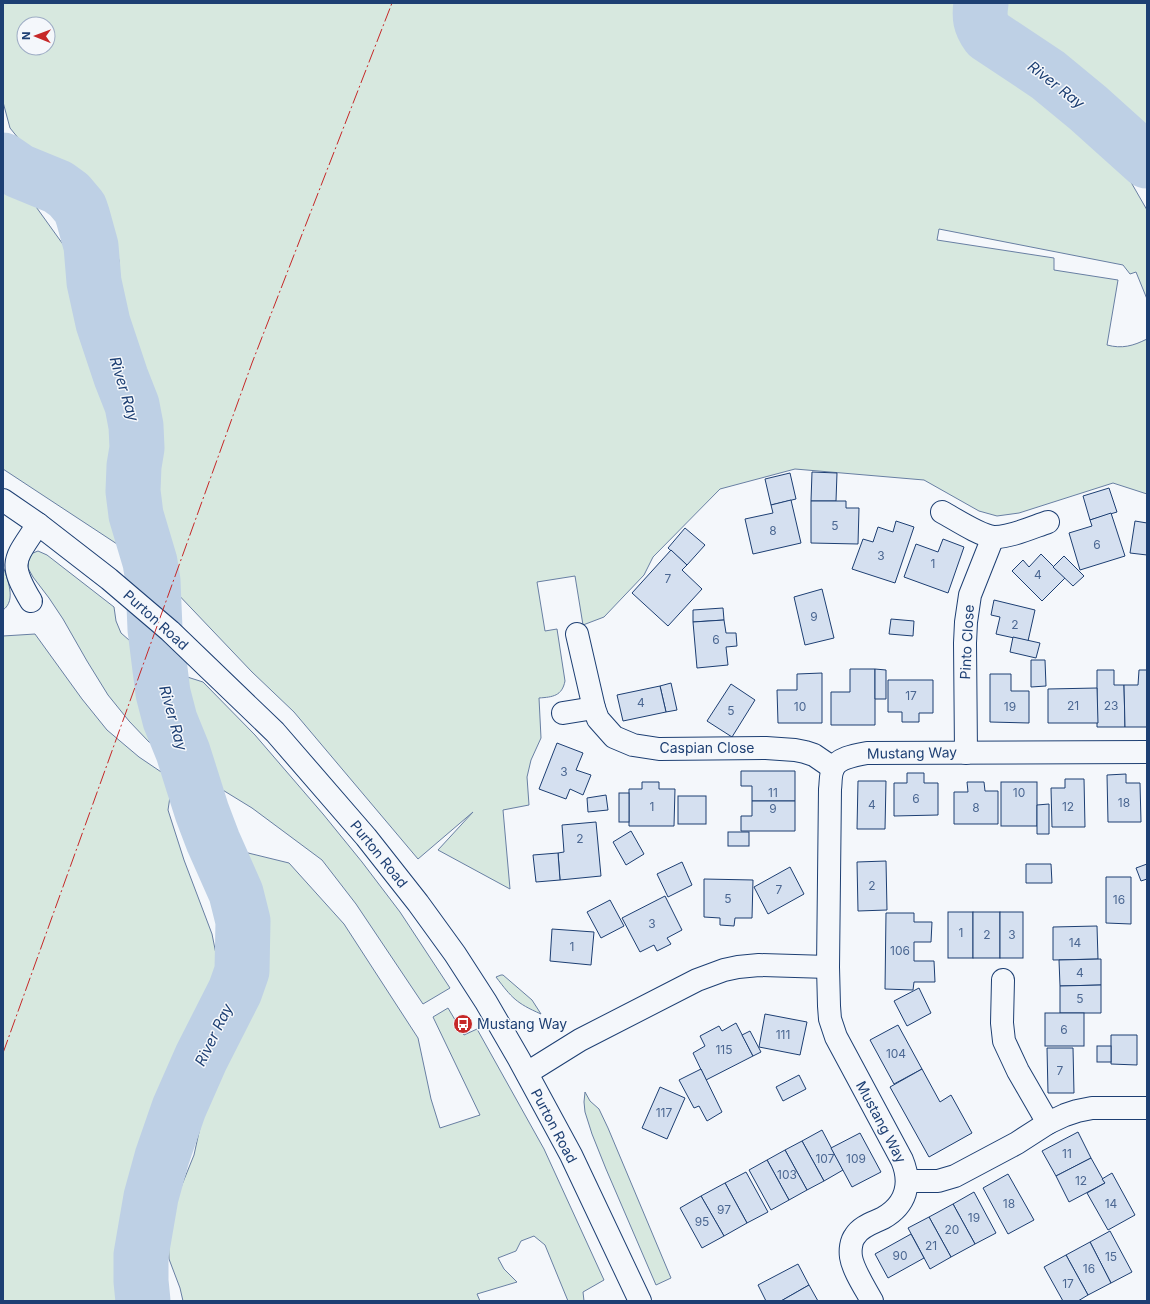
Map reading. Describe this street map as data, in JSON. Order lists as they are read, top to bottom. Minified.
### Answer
{"streets":{"street":["Purton Road","Pinto Close","Caspian Close","Mustang Way"]},"crossings":[["Pinto Close","Mustang Way"],["Caspian Close","Mustang Way"]],"water":["River Ray"],"places":{"bus stop":["Mustang Way"]},"house_numbers":["5","8","6","3","1","4","7","9","2","6","17","4","21","23","10","19","5","3","11","10","6","18","4","1","12","8","9","2","2","7","5","16","3","1","2","3","14","1","106","4","5","6","111","115","104","7","117","11","107","109","103","12","18","14","97","19","95","20","21","90","15","16","17"],"north":"left"}
